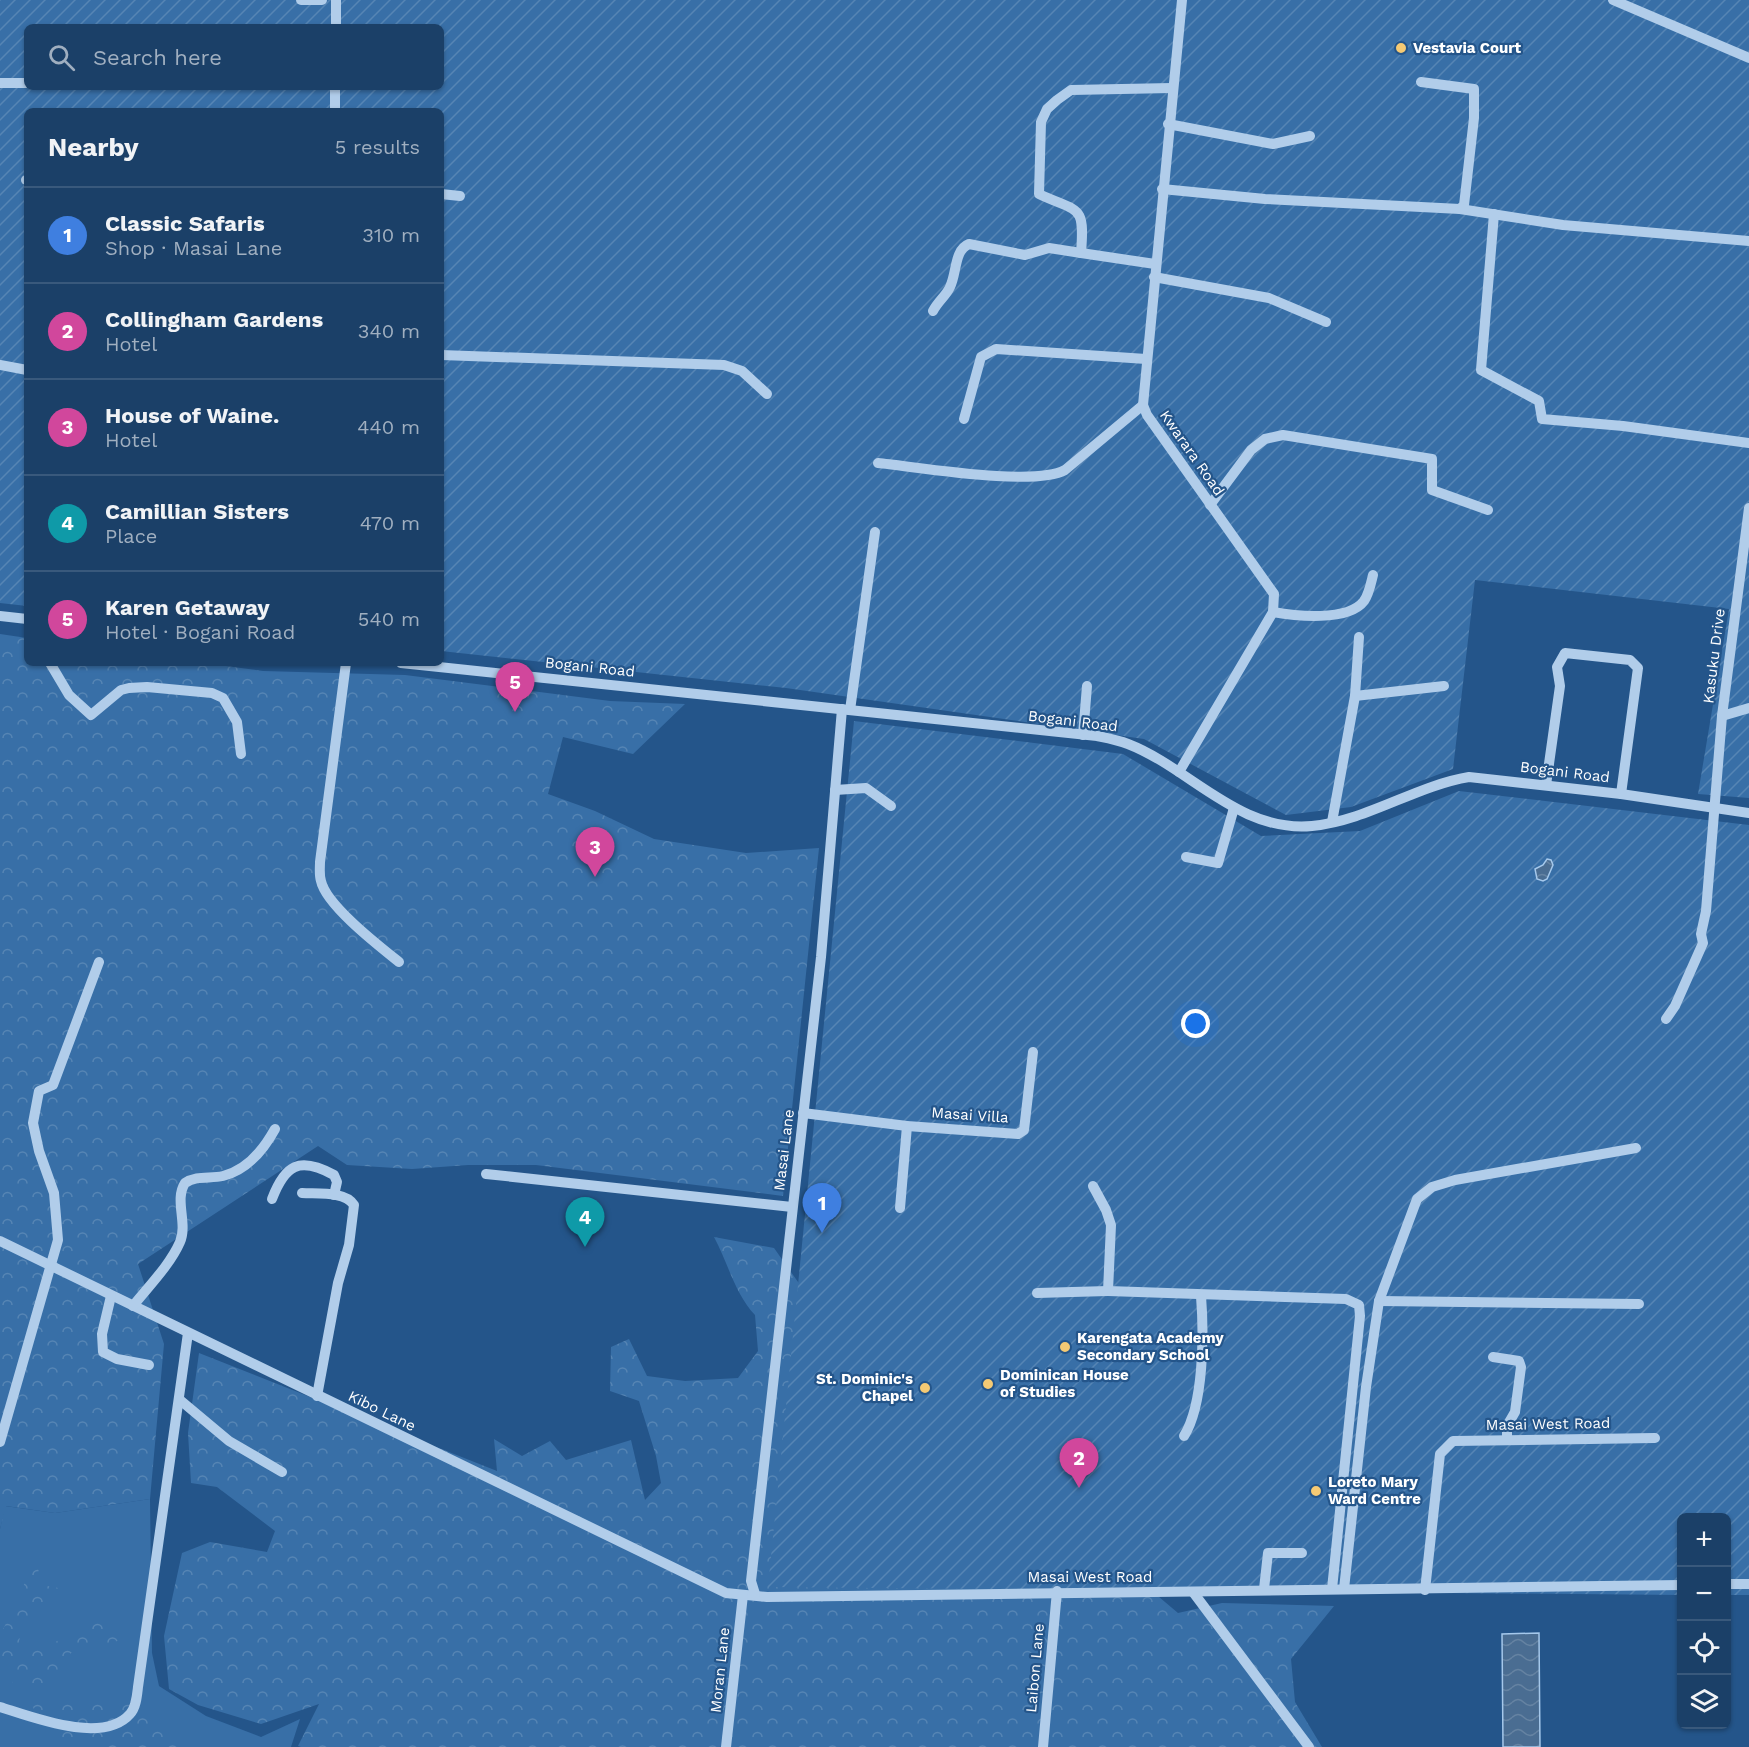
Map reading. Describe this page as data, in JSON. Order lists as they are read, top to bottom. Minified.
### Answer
{"streets":{"street":["Kwarara Road","Kasuku Drive","Bogani Road","Masai Villa","Masai Lane","Kibo Lane","Masai West Road","Laibon Lane","Moran Lane"]},"crossings":[["Kasuku Drive","Bogani Road"],["Bogani Road","Masai Lane"],["Masai Villa","Masai Lane"],["Masai Lane","Kibo Lane"],["Masai Lane","Masai West Road"],["Kibo Lane","Masai West Road"],["Kibo Lane","Moran Lane"],["Masai West Road","Laibon Lane"]],"places":["Vestavia Court","Karengata Academy Secondary School","Dominican House of Studies","St. Dominic's Chapel","Loreto Mary Ward Centre"],"page":{"search":"Search here","heading":["Nearby","5 results"],"list":[{"mark":"1","name":"Classic Safaris","note":"Shop · Masai Lane","value":"310 m"},{"mark":"2","name":"Collingham Gardens","note":"Hotel","value":"340 m"},{"mark":"3","name":"House of Waine.","note":"Hotel","value":"440 m"},{"mark":"4","name":"Camillian Sisters","note":"Place","value":"470 m"},{"mark":"5","name":"Karen Getaway","note":"Hotel · Bogani Road","value":"540 m"}],"pins":["5","3","1","4","2"],"map_buttons":["+","−"]}}
